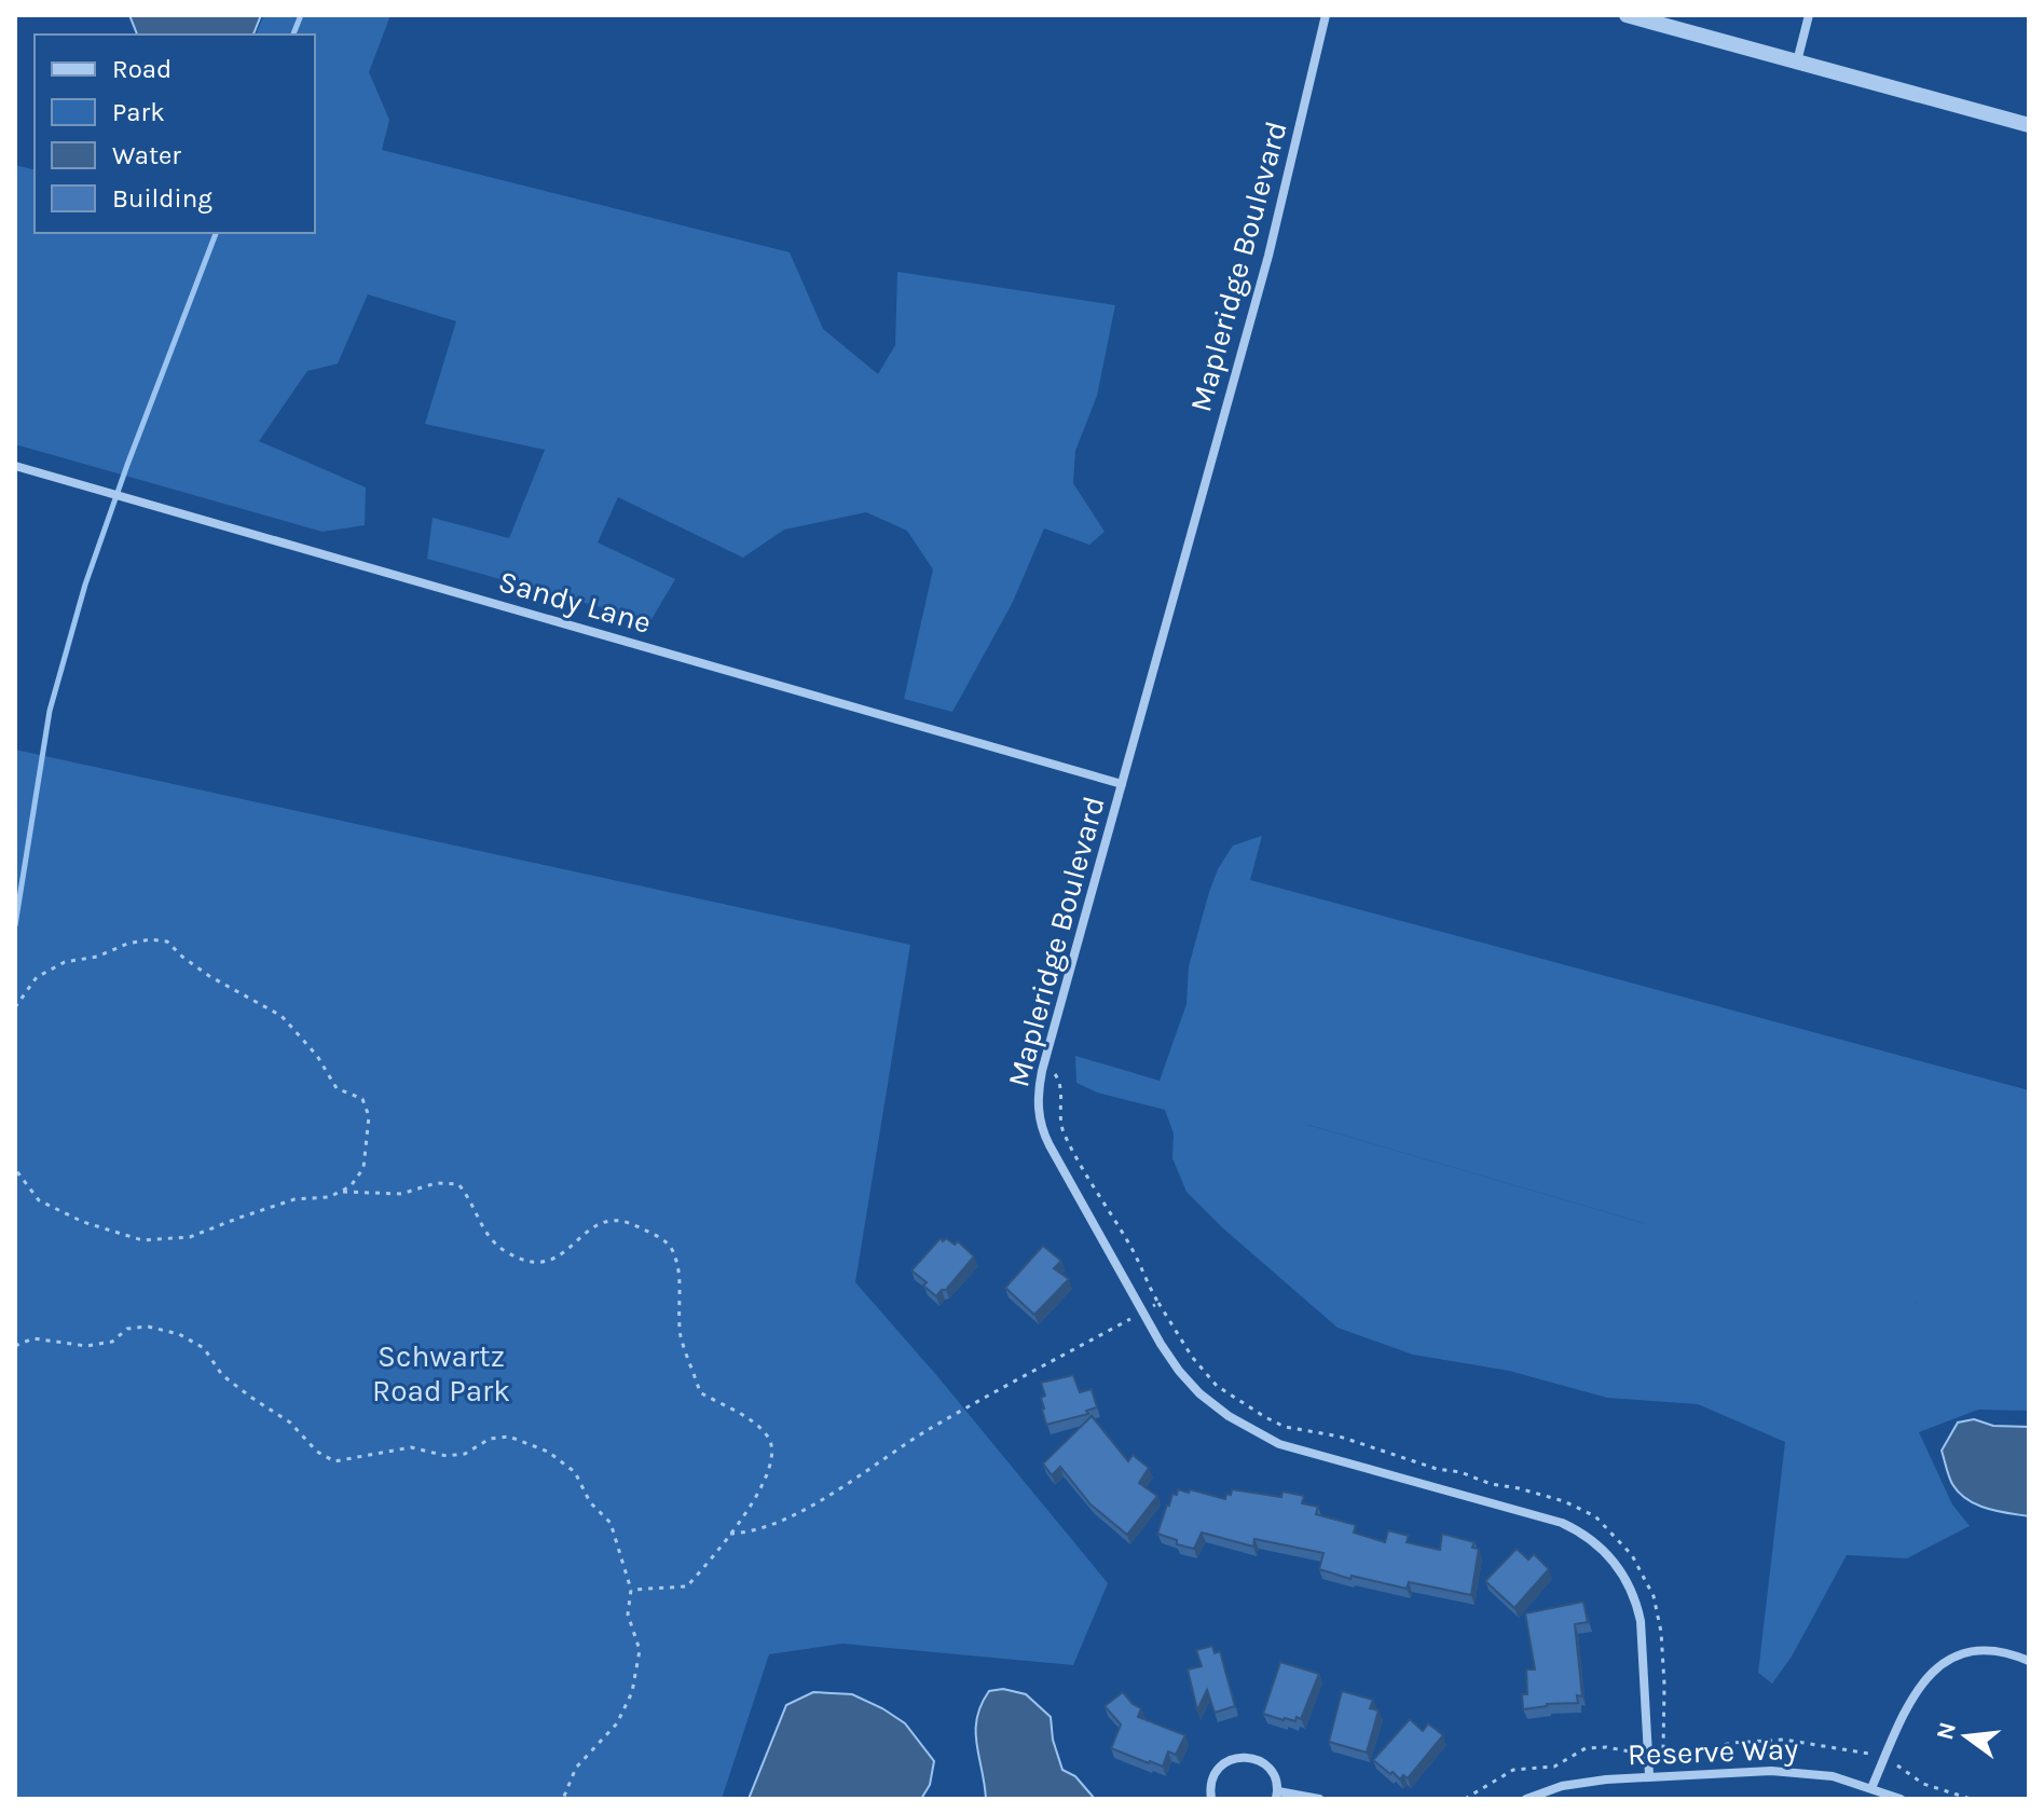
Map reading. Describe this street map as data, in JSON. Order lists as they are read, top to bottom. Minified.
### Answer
{"streets":{"street":["Mapleridge Boulevard","Sandy Lane","Reserve Way"]},"crossings":[["Mapleridge Boulevard","Sandy Lane"],["Mapleridge Boulevard","Reserve Way"]],"parks":["Schwartz Road Park"],"legend":["Road","Park","Water","Building"],"north":"left"}
